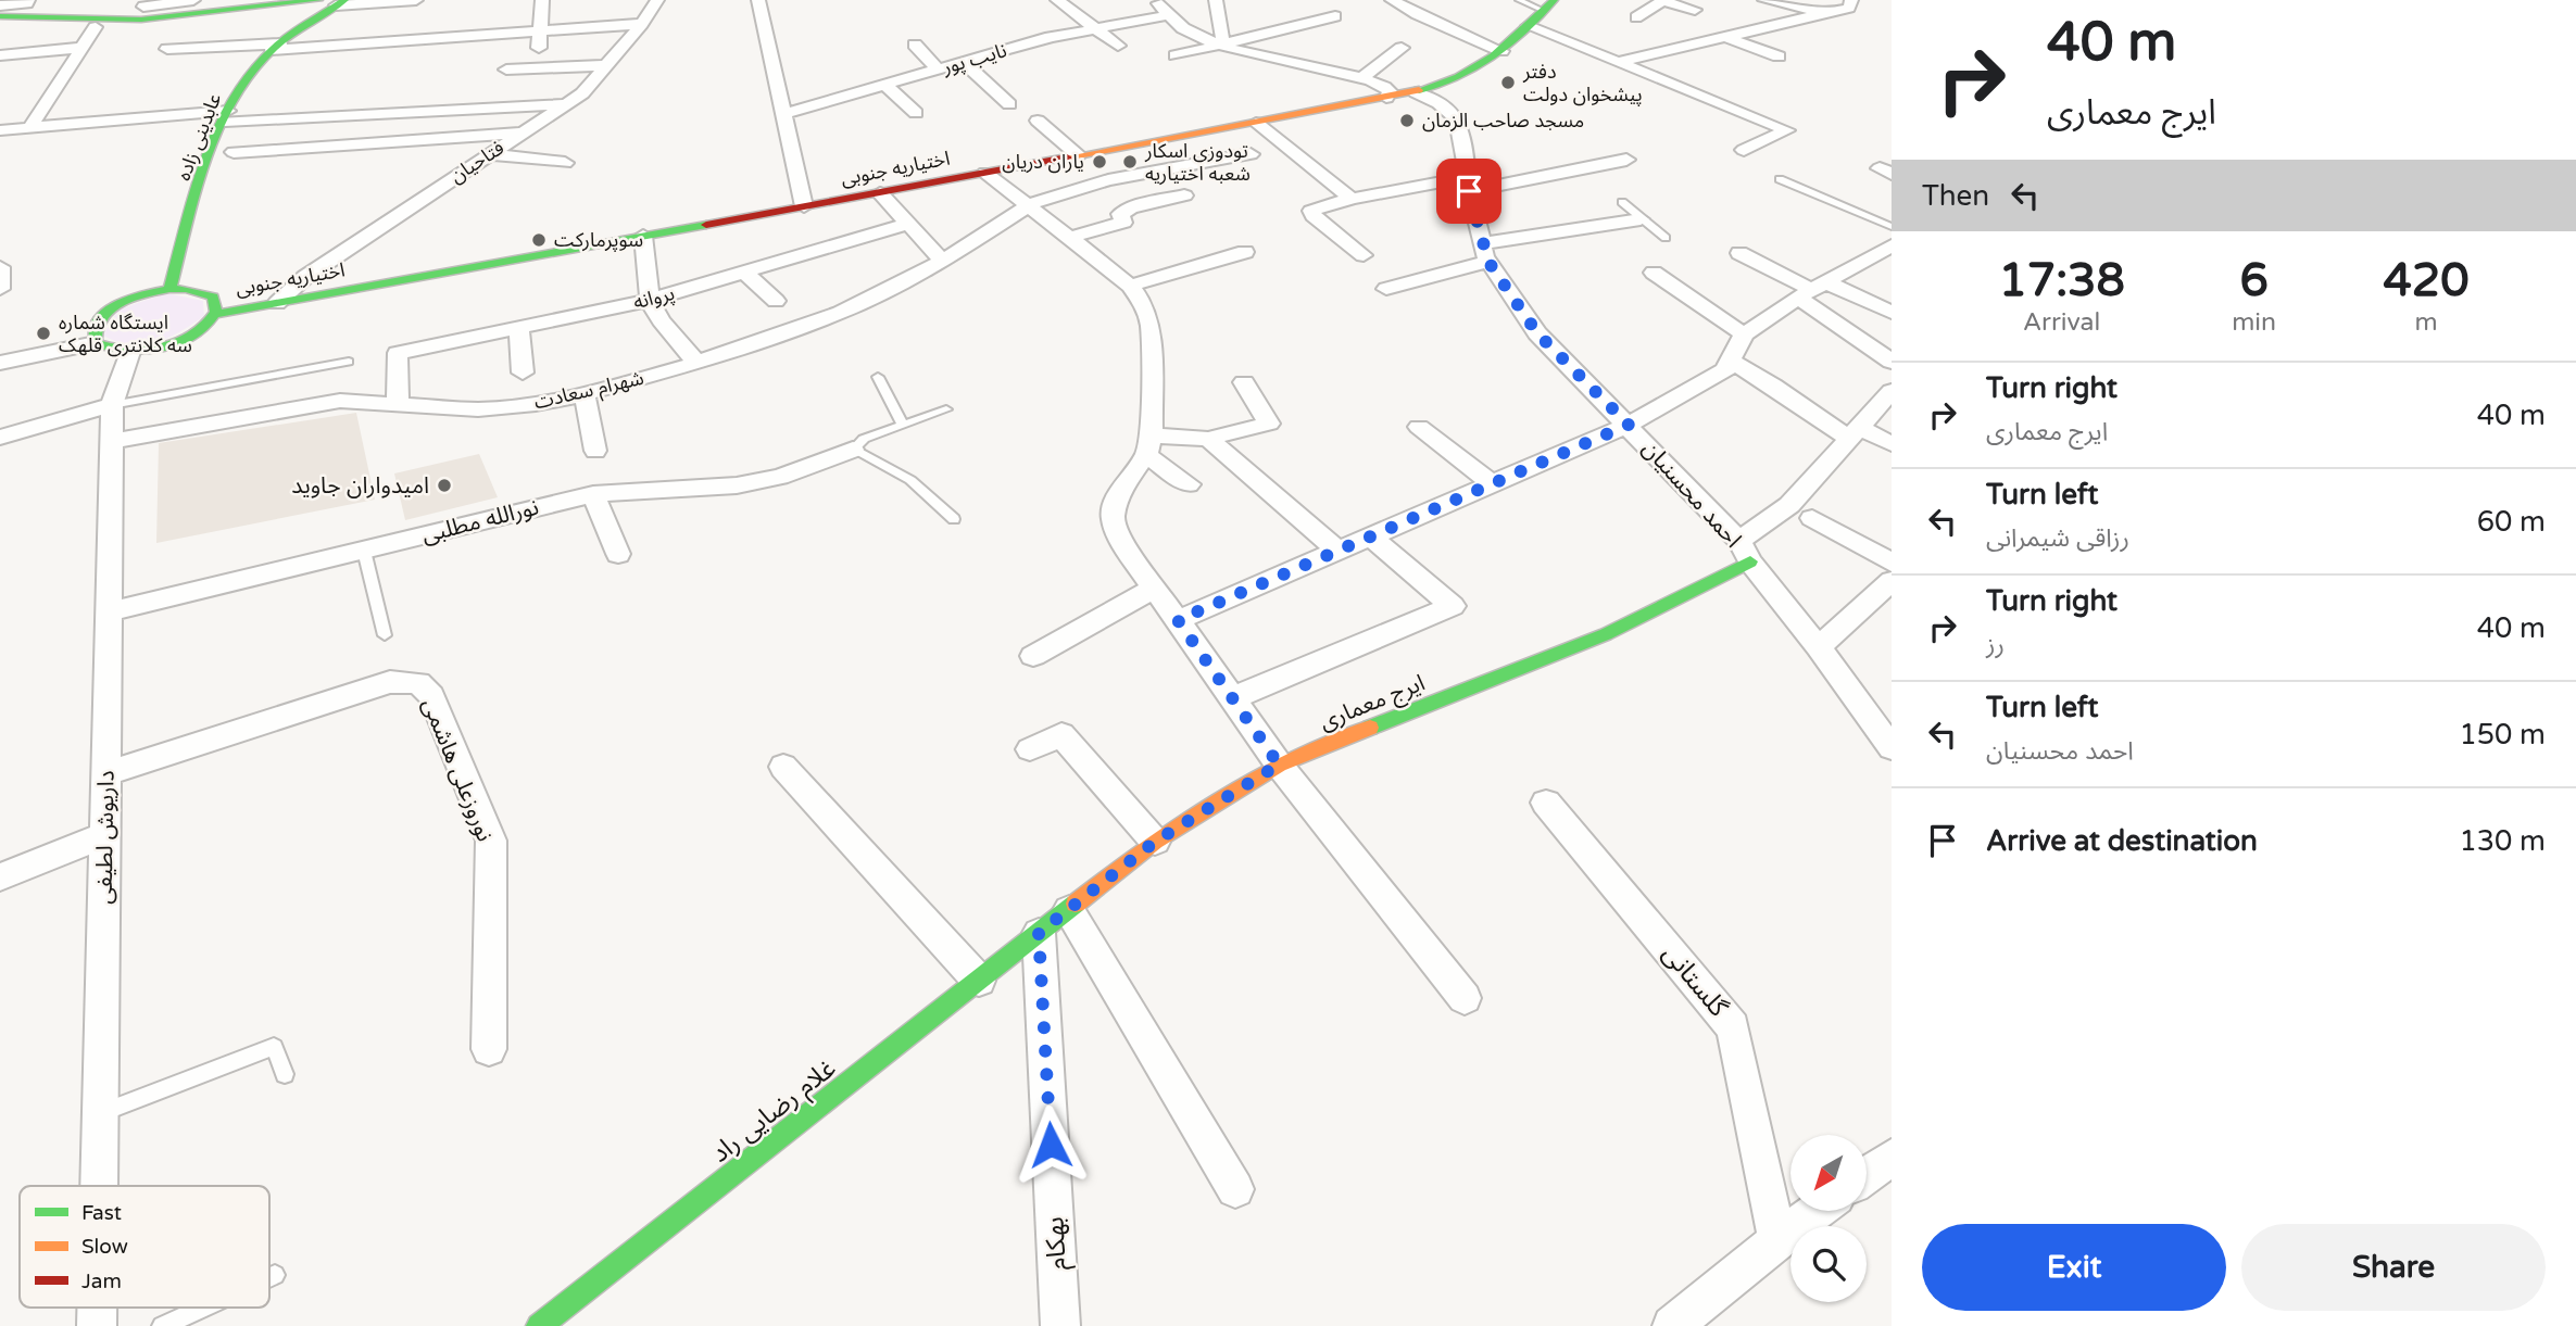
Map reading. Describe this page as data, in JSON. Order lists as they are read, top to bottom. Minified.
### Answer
{"streets":{"street":["نایب پور","عابدینی زاده","فتاحیان","اختیاریه جنوبی","پروانه","شهرام سعادت","احمد محسنیان","نورالله مطلبی","ایرج معماری","نوروزعلی هاشمی","داریوش لطیفی","گلستانی","غلام رضایی راد","بهکام"]},"crossings":[["فتاحیان","اختیاریه جنوبی"],["اختیاریه جنوبی","احمد محسنیان"],["پروانه","شهرام سعادت"],["شهرام سعادت","داریوش لطیفی"],["احمد محسنیان","ایرج معماری"],["نورالله مطلبی","داریوش لطیفی"],["ایرج معماری","غلام رضایی راد"],["ایرج معماری","بهکام"],["نوروزعلی هاشمی","داریوش لطیفی"],["غلام رضایی راد","بهکام"]],"places":["دفتر پیشخوان دولت","مسجد صاحب الزمان","یاران دریان","تودوزی اسکار شعبه اختیاریه","سوپرمارکت","ایستگاه شماره سه کلانتری قلهک","امیدواران جاوید"],"legend":["Fast","Slow","Jam"],"north":"bottom left","page":{"turn":["40 m","ایرج معماری"],"then":"Then","eta":["17:38","Arrival","6","min","420","m"],"list":[{"name":"Turn right","note":"ایرج معماری","value":"40 m"},{"name":"Turn left","note":"رزاقی شیمرانی","value":"60 m"},{"name":"Turn right","note":"رز","value":"40 m"},{"name":"Turn left","note":"احمد محسنیان","value":"150 m"},{"name":"Arrive at destination","value":"130 m"}],"buttons":["Exit","Share"]}}
